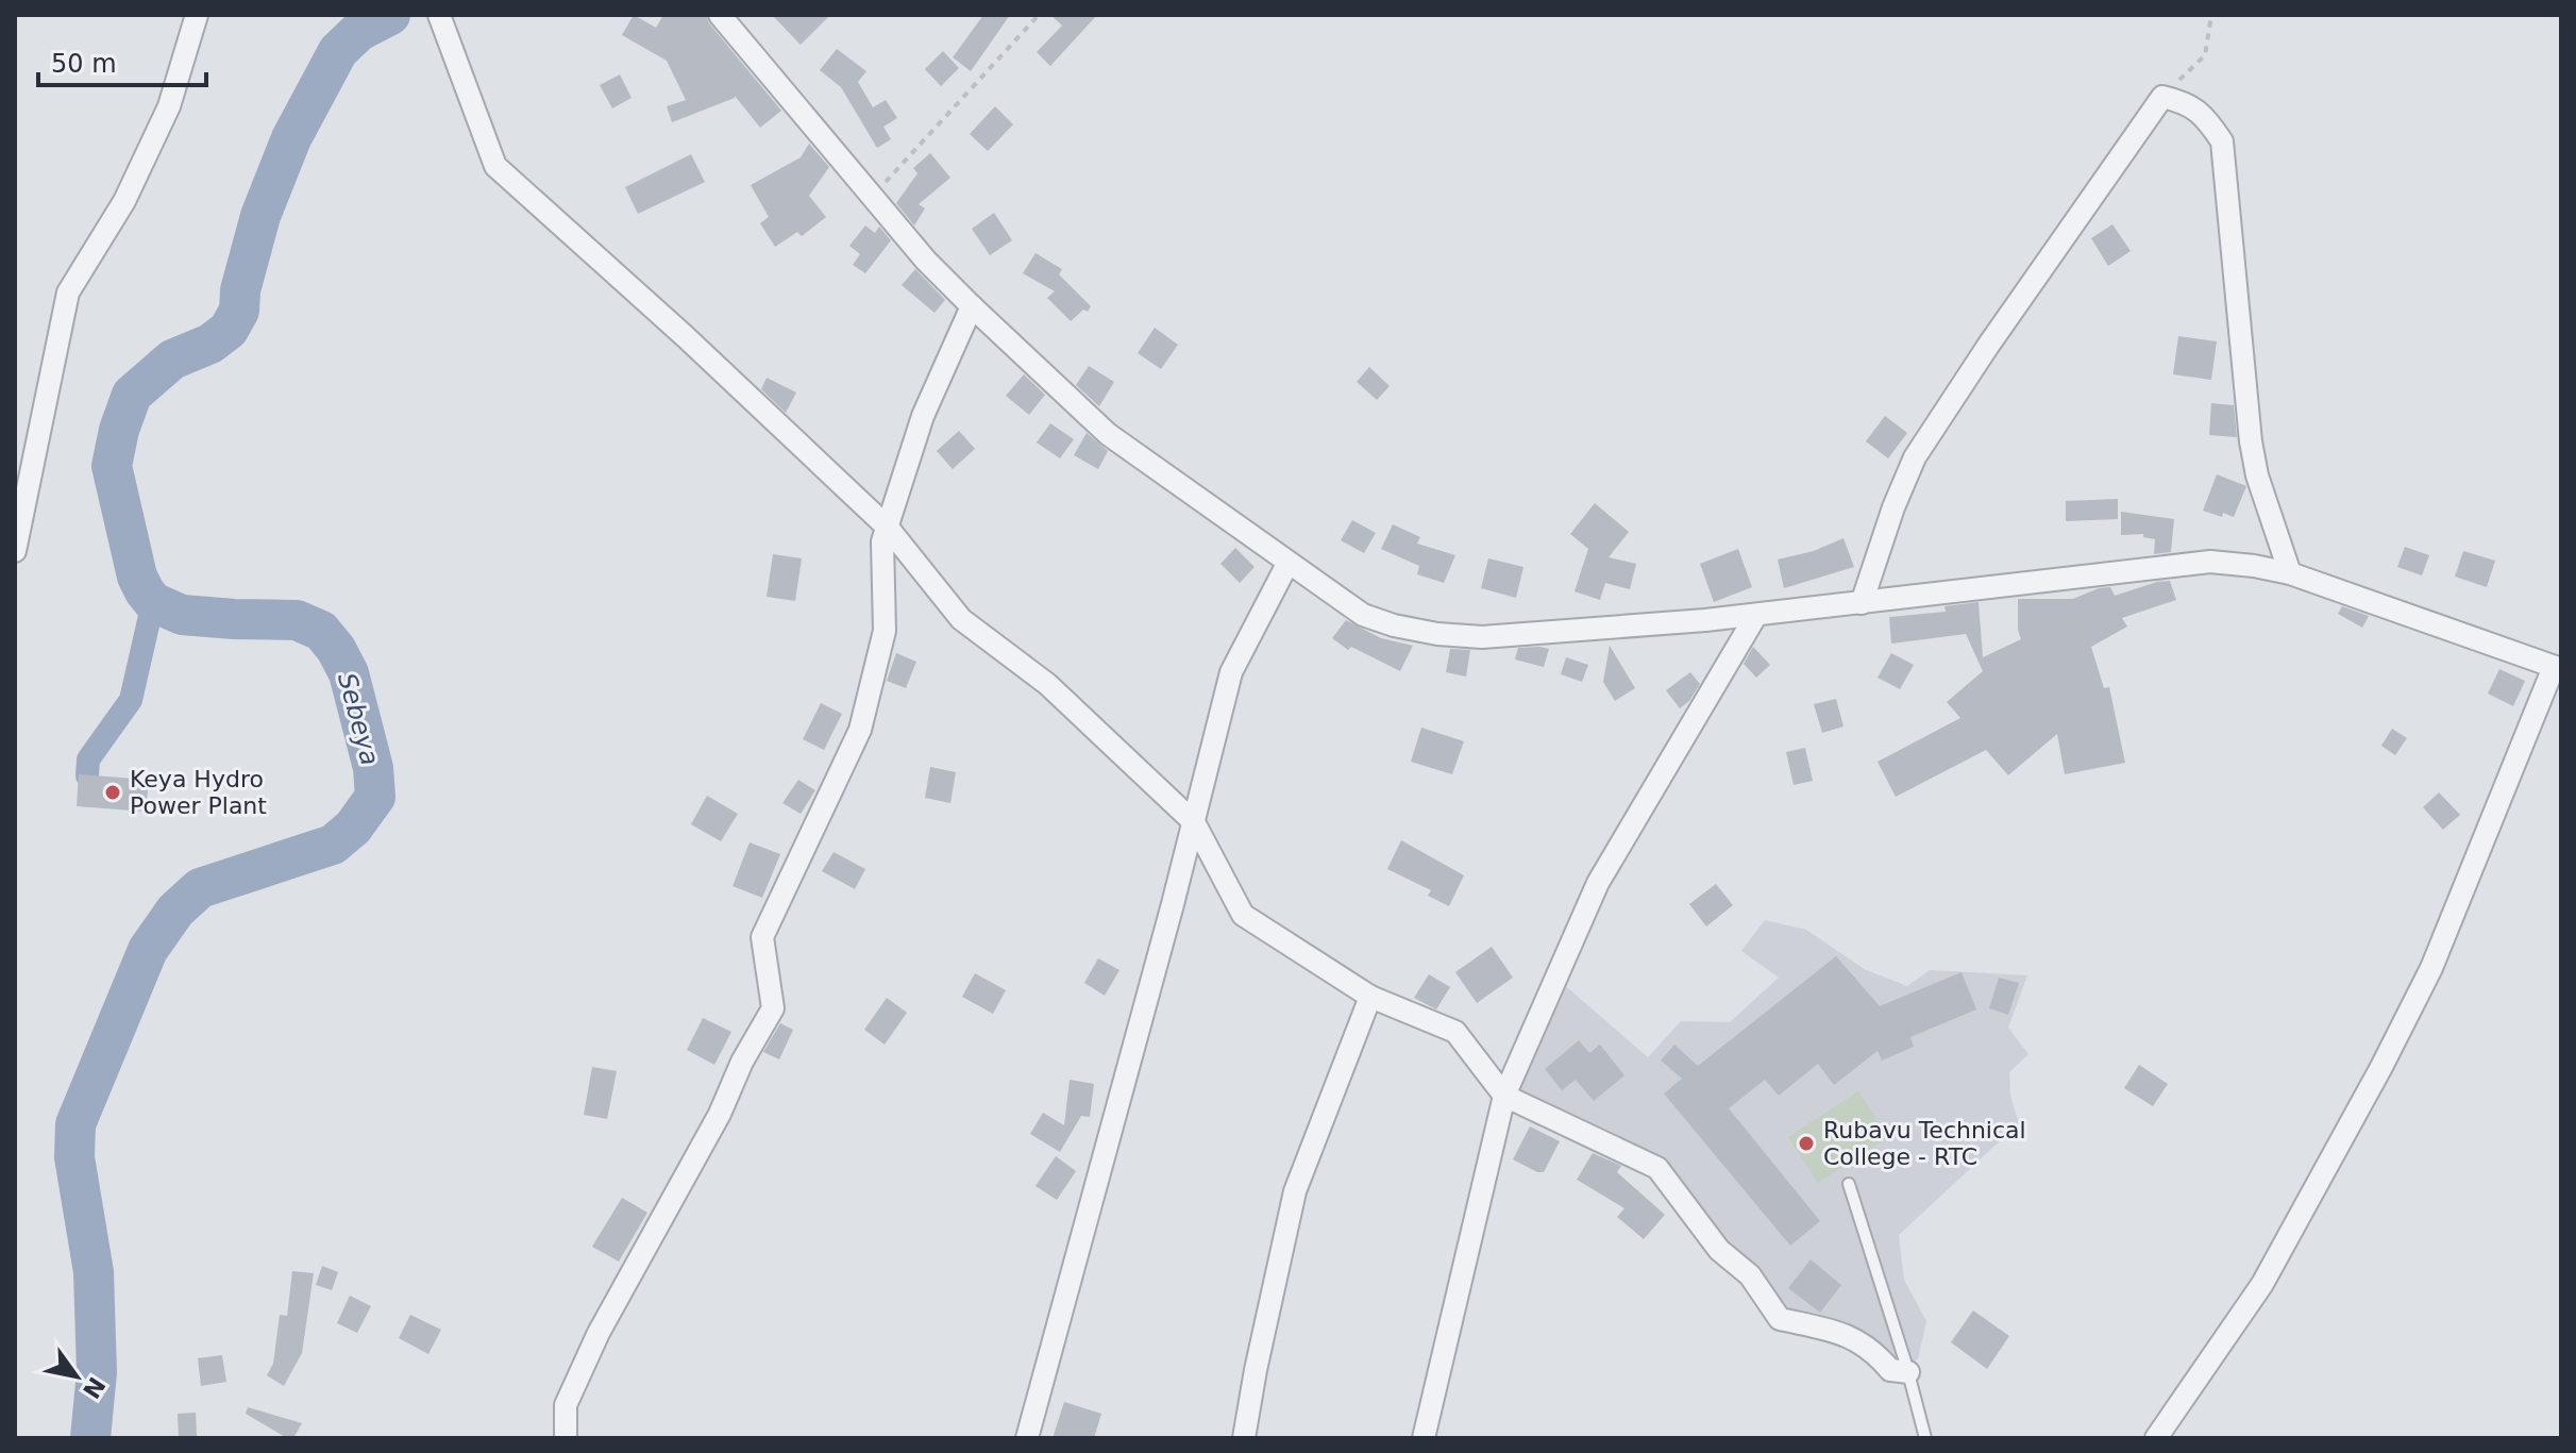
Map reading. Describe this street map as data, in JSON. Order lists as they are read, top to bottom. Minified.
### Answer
{"water":["Sebeya"],"places":["Keya Hydro Power Plant","Rubavu Technical College - RTC"],"scale_bar":"50 m","north":"bottom right"}
